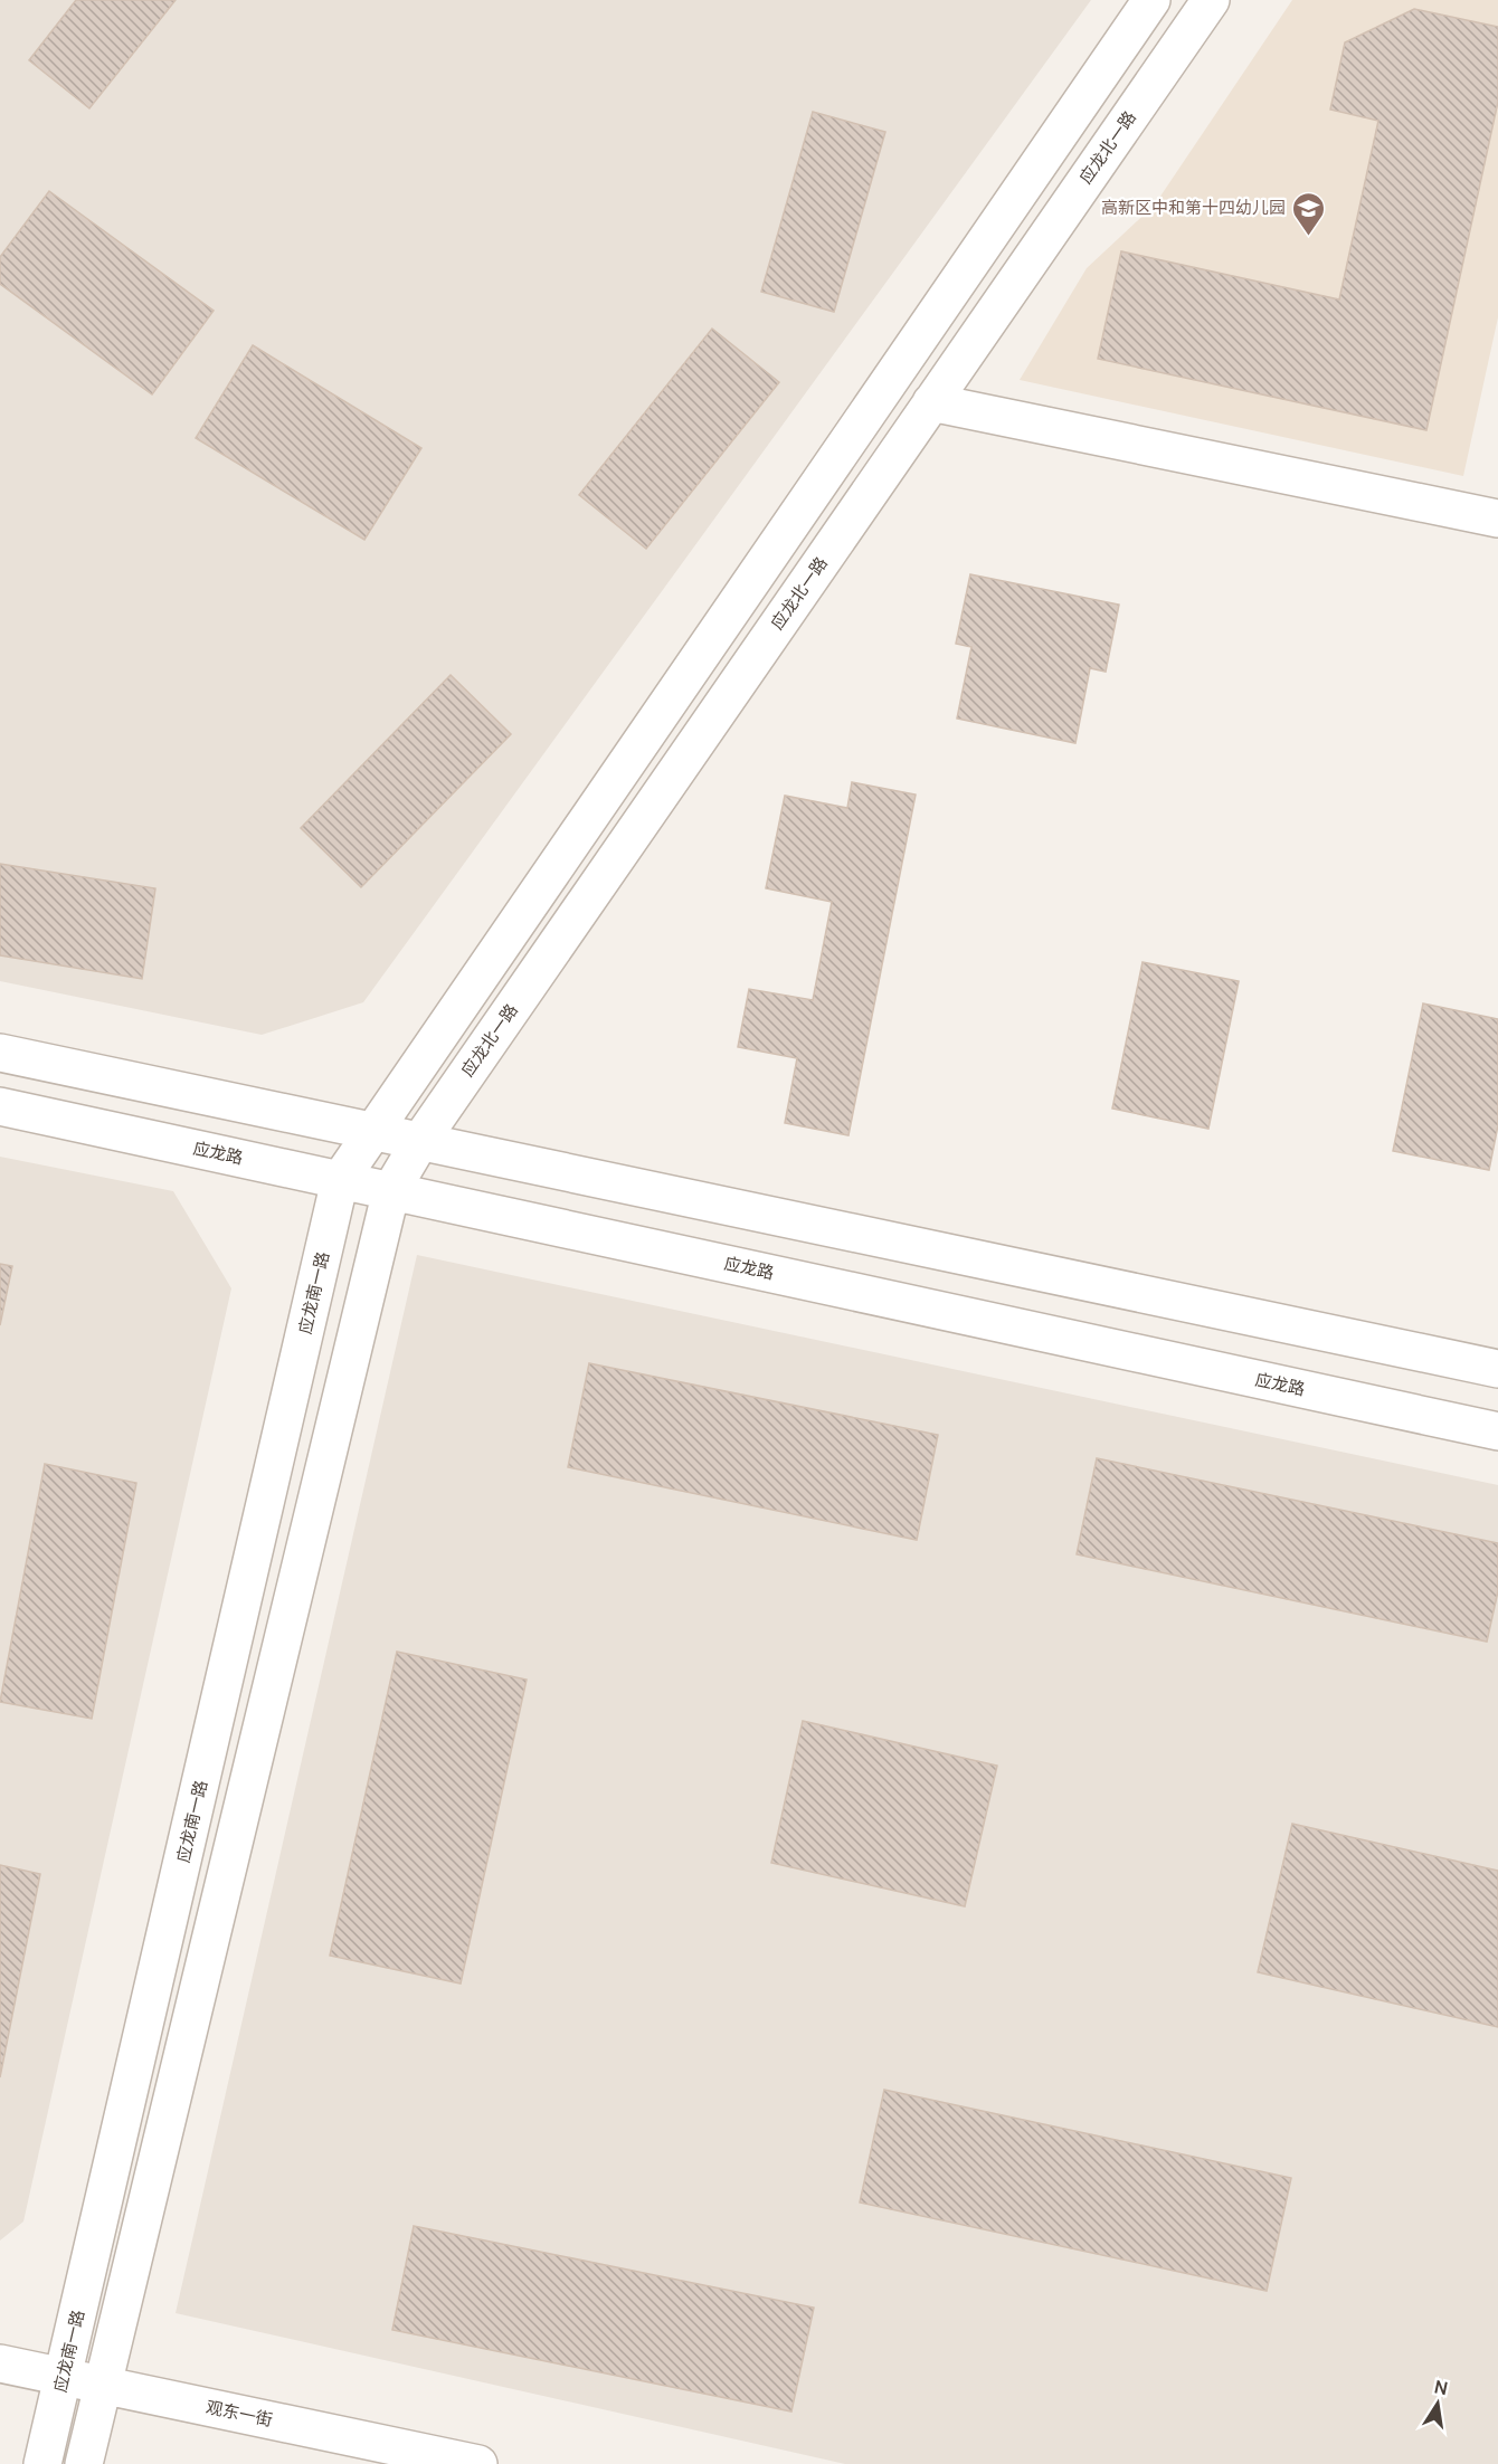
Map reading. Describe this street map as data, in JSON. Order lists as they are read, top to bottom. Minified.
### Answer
{"streets":{"street":["应龙北一路","应龙路","应龙南一路","观东一街"]},"crossings":[["应龙北一路","应龙路"],["应龙路","应龙南一路"],["应龙南一路","观东一街"]],"places":{"school or university":["高新区中和第十四幼儿园"]},"north":"top"}
